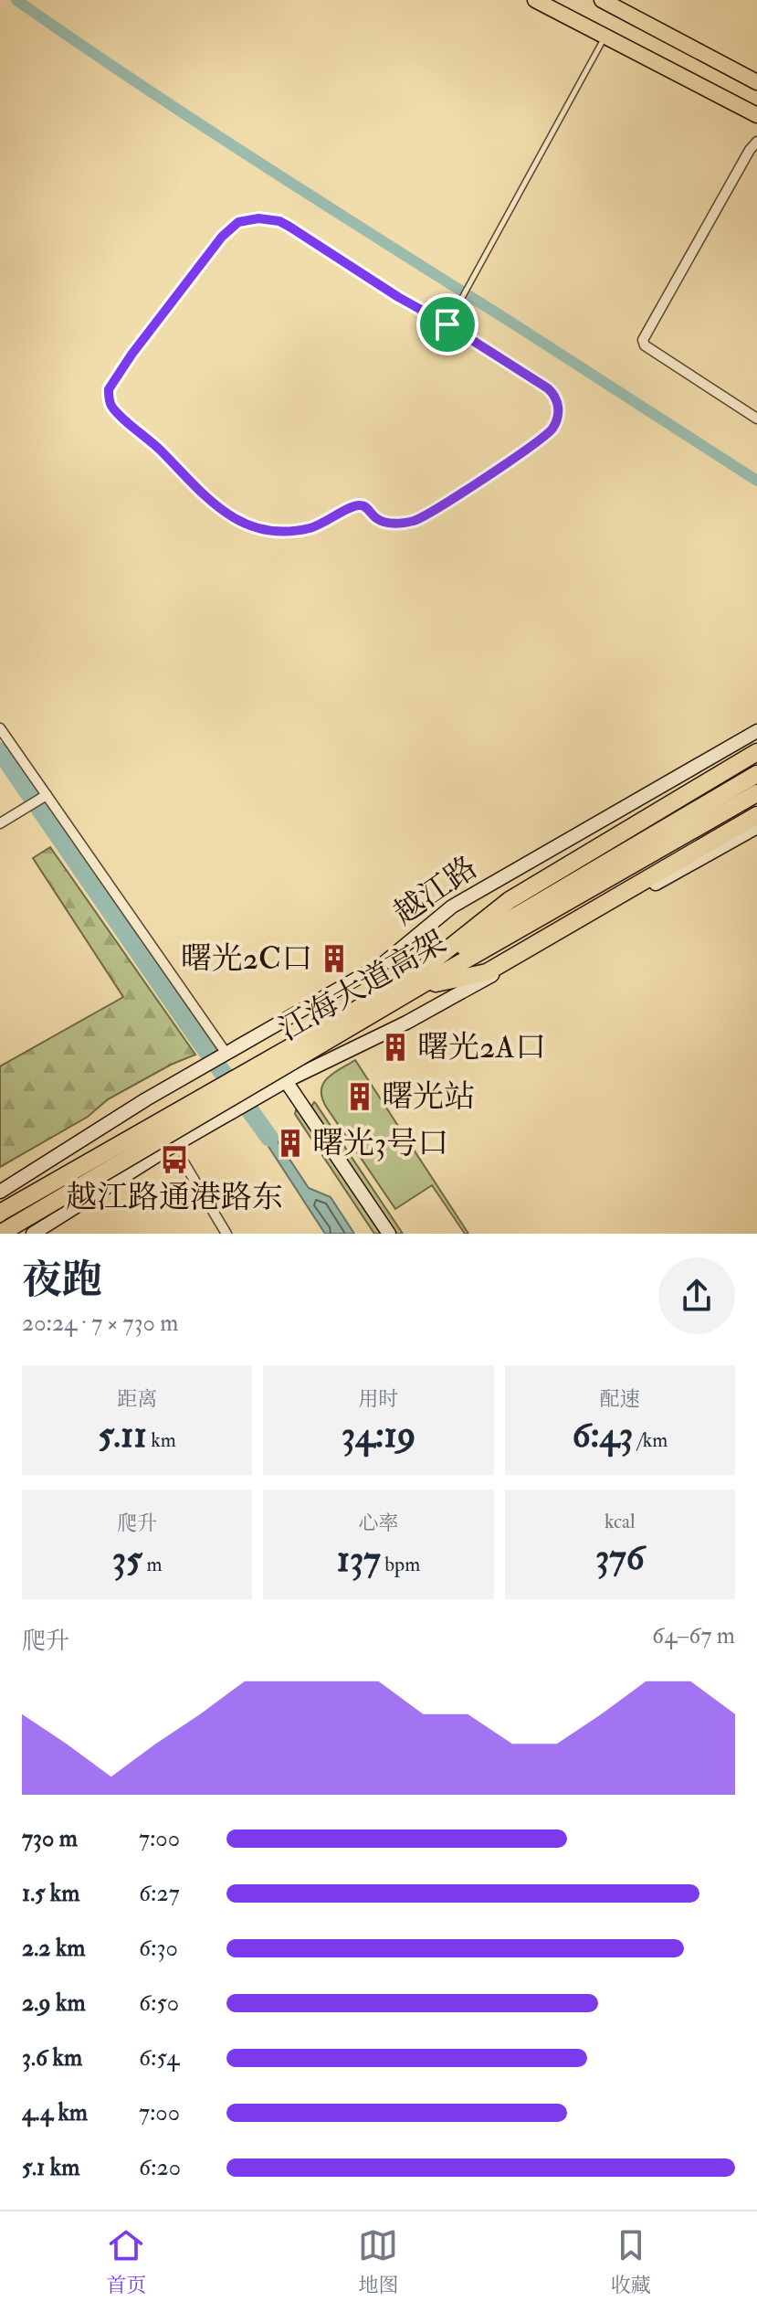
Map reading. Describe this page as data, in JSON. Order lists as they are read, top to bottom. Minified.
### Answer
{"streets":{"highway":["江海大道高架"],"main road":["越江路"]},"places":{"building":["曙光2C口","曙光2A口","曙光站","曙光3号口"],"bus stop":["越江路通港路东"]},"page":{"heading":["夜跑","20:24 · 7 × 730 m"],"stats":[["距离","5.11 km"],["用时","34:19"],["配速","6:43 /km"],["爬升","35 m"],["心率","137 bpm"],["kcal","376"]],"chart":["爬升","64–67 m"],"list":[{"name":"730 m","note":"7:00"},{"name":"1.5 km","note":"6:27"},{"name":"2.2 km","note":"6:30"},{"name":"2.9 km","note":"6:50"},{"name":"3.6 km","note":"6:54"},{"name":"4.4 km","note":"7:00"},{"name":"5.1 km","note":"6:20"}],"tabs":["首页","地图","收藏"]}}
